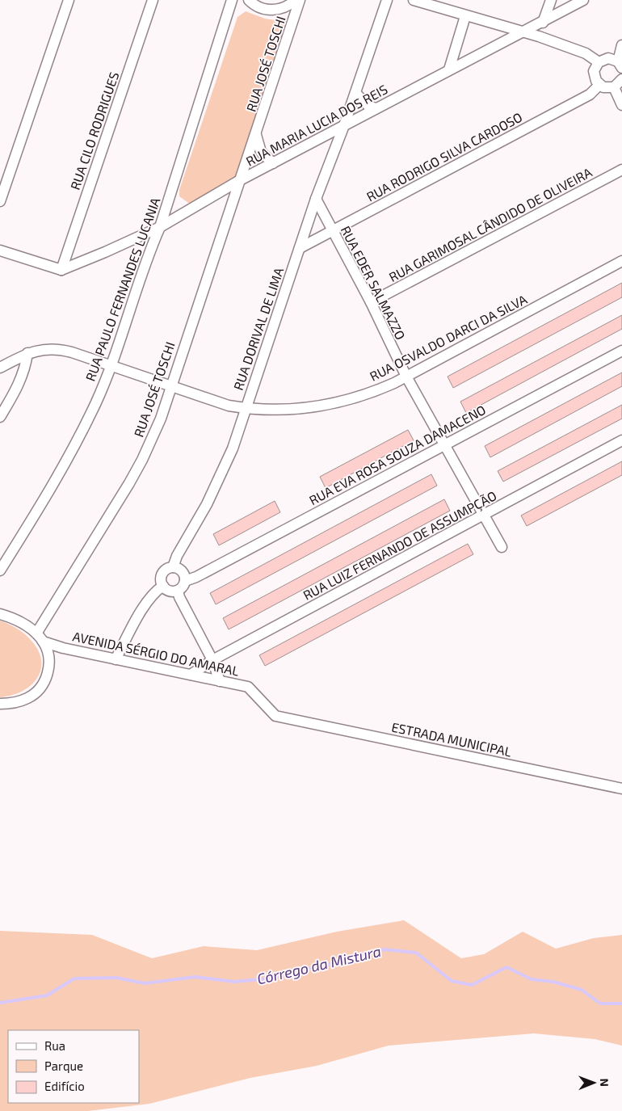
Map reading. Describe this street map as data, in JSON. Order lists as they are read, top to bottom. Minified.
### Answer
{"streets":{"street":["RUA JOSÉ TOSCHI","RUA MARIA LUCIA DOS REIS","RUA CILO RODRIGUES","RUA RODRIGO SILVA CARDOSO","RUA GARIMOSAL CÂNDIDO DE OLIVEIRA","RUA EDER SALMAZZO","RUA PAULO FERNANDES LUCANIA","RUA DORIVAL DE LIMA","RUA OSVALDO DARCI DA SILVA","RUA EVA ROSA SOUZA DAMACENO","RUA LUIZ FERNANDO DE ASSUMPÇÃO","AVENIDA SÉRGIO DO AMARAL","ESTRADA MUNICIPAL"]},"crossings":[["RUA JOSÉ TOSCHI","RUA MARIA LUCIA DOS REIS"],["RUA JOSÉ TOSCHI","RUA OSVALDO DARCI DA SILVA"],["RUA MARIA LUCIA DOS REIS","RUA CILO RODRIGUES"],["RUA MARIA LUCIA DOS REIS","RUA PAULO FERNANDES LUCANIA"],["RUA MARIA LUCIA DOS REIS","RUA DORIVAL DE LIMA"],["RUA RODRIGO SILVA CARDOSO","RUA EDER SALMAZZO"],["RUA RODRIGO SILVA CARDOSO","RUA DORIVAL DE LIMA"],["RUA GARIMOSAL CÂNDIDO DE OLIVEIRA","RUA EDER SALMAZZO"],["RUA EDER SALMAZZO","RUA DORIVAL DE LIMA"],["RUA EDER SALMAZZO","RUA OSVALDO DARCI DA SILVA"],["RUA EDER SALMAZZO","RUA EVA ROSA SOUZA DAMACENO"],["RUA EDER SALMAZZO","RUA LUIZ FERNANDO DE ASSUMPÇÃO"],["RUA PAULO FERNANDES LUCANIA","RUA OSVALDO DARCI DA SILVA"],["RUA DORIVAL DE LIMA","RUA OSVALDO DARCI DA SILVA"],["RUA DORIVAL DE LIMA","RUA EVA ROSA SOUZA DAMACENO"],["RUA LUIZ FERNANDO DE ASSUMPÇÃO","AVENIDA SÉRGIO DO AMARAL"],["AVENIDA SÉRGIO DO AMARAL","ESTRADA MUNICIPAL"]],"water":["Córrego da Mistura"],"legend":["Rua","Parque","Edifício"],"north":"right"}
